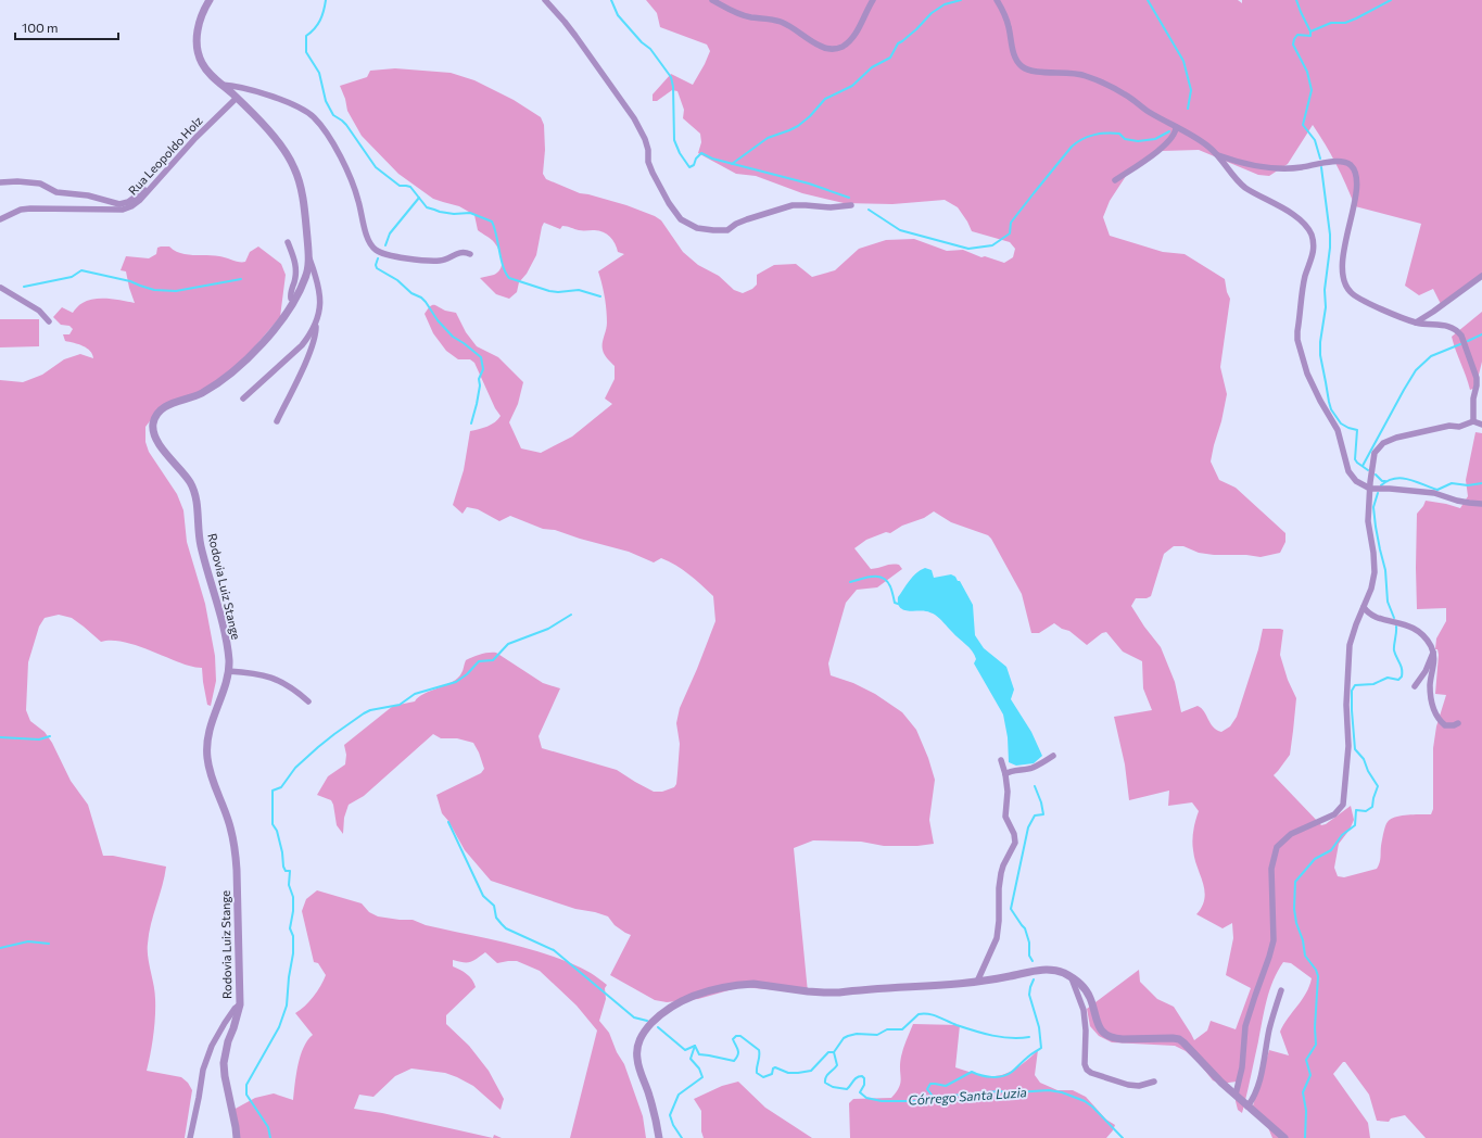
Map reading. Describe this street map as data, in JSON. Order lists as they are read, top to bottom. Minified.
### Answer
{"streets":{"street":["Rua Leopoldo Holz","Rodovia Luiz Stange"]},"crossings":[["Rua Leopoldo Holz","Rodovia Luiz Stange"]],"water":["Córrego Santa Luzia"],"scale_bar":"100 m"}
